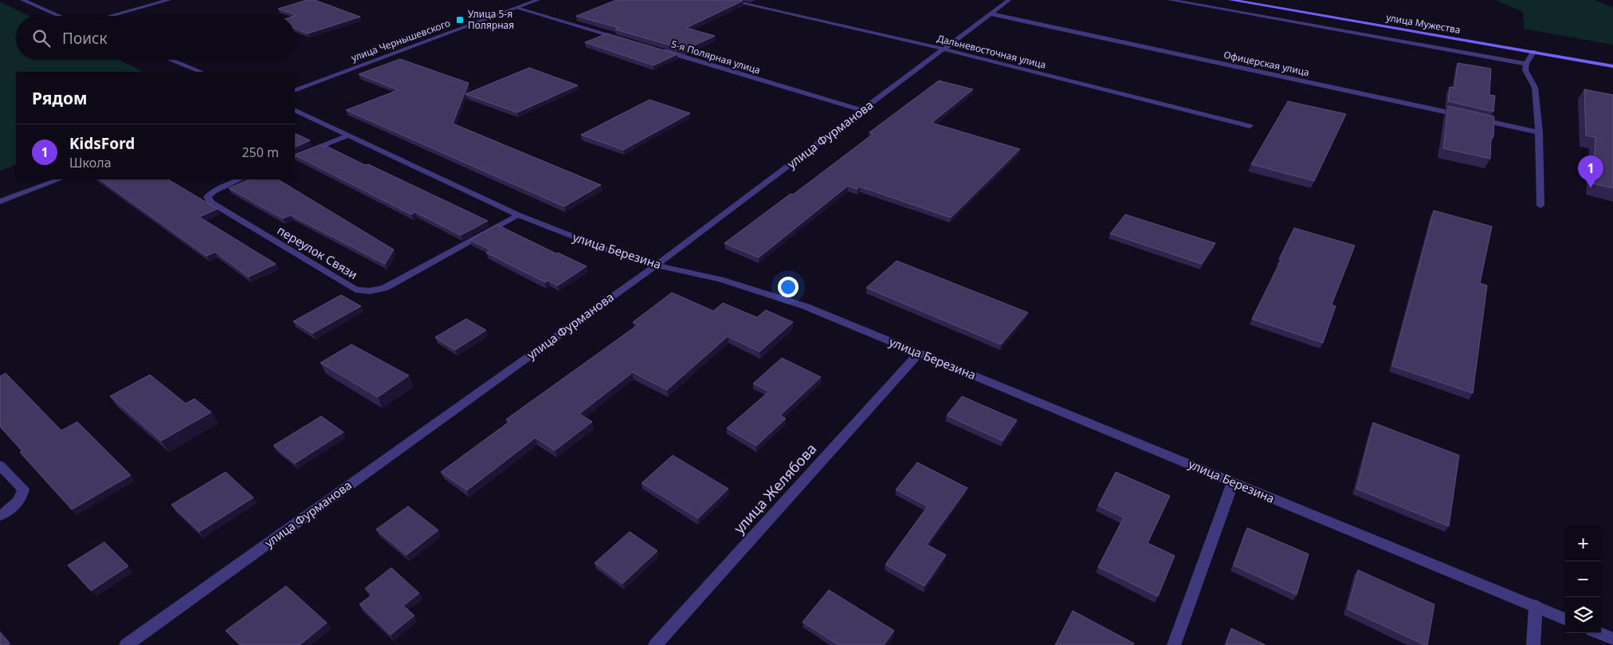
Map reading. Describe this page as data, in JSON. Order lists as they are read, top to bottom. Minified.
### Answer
{"streets":{"main road":["улица Мужества"],"street":["улица Чернышевского","Дальневосточная улица","5-я Полярная улица","Офицерская улица","улица Фурманова","улица Березина","переулок Связи","улица Желябова"]},"crossings":[["Дальневосточная улица","улица Фурманова"],["5-я Полярная улица","улица Фурманова"],["Офицерская улица","улица Фурманова"],["улица Фурманова","улица Березина"],["улица Березина","переулок Связи"],["улица Березина","улица Желябова"]],"places":{"transit":["Улица 5-я Полярная"]},"page":{"search":"Поиск","heading":"Рядом","list":[{"mark":"1","name":"KidsFord","note":"Школа","value":"250 m"}],"pins":"1","map_buttons":["+","−"]}}
